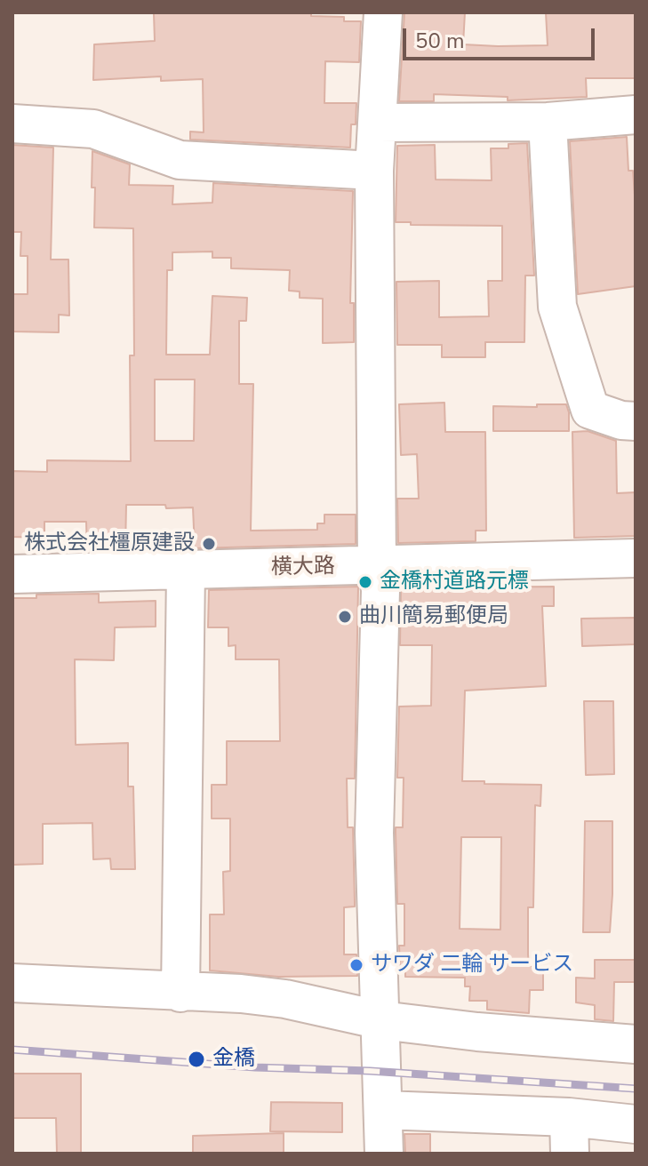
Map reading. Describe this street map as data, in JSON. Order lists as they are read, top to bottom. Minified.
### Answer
{"streets":{"street":["横大路"]},"places":["株式会社橿原建設","金橋村道路元標","曲川簡易郵便局","サワダ 二輪 サービス","金橋"],"scale_bar":"50 m"}
